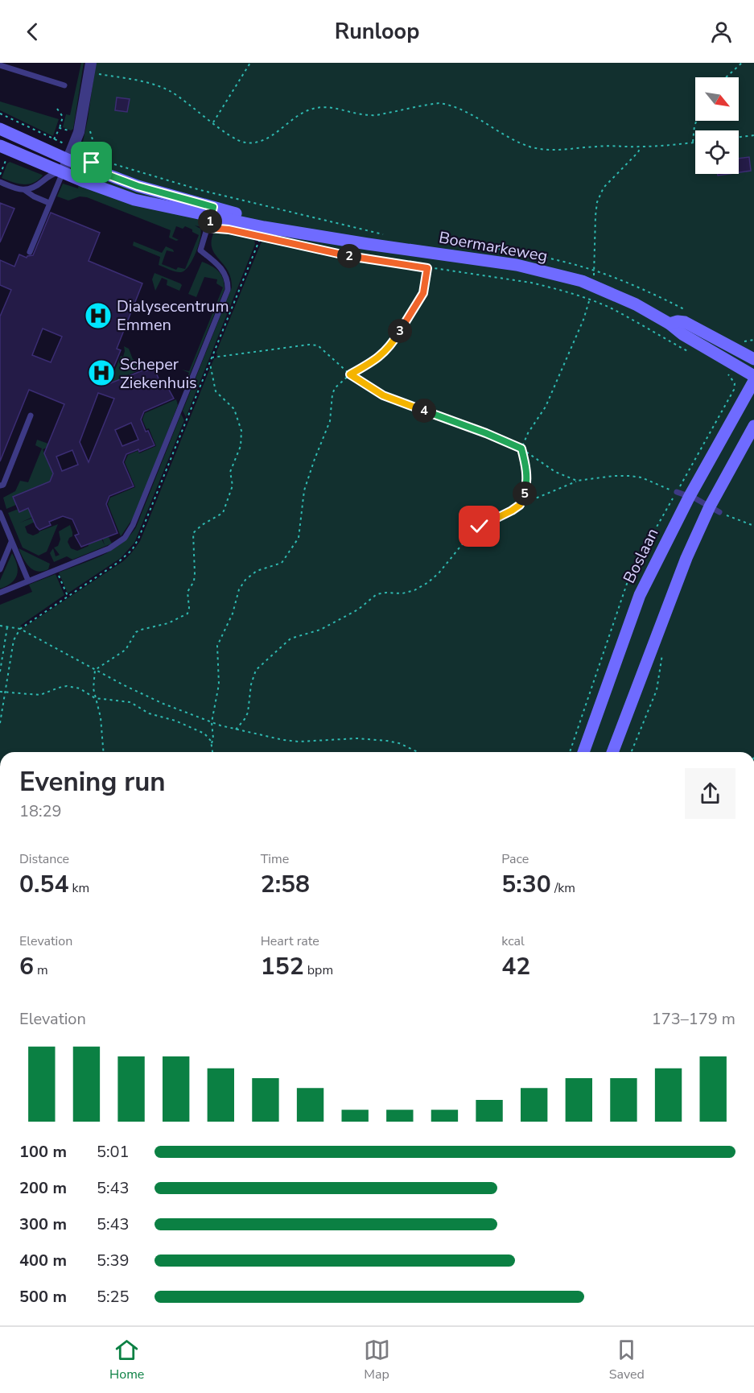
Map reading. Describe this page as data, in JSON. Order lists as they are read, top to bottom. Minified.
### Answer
{"streets":{"street":["Boermarkeweg","Boslaan"]},"places":{"hospital":["Dialysecentrum Emmen","Scheper Ziekenhuis"]},"north":"bottom right","page":{"header":"Runloop","pins":["1","2","3","4","5"],"heading":["Evening run","18:29"],"stats":[["Distance","0.54 km"],["Time","2:58"],["Pace","5:30 /km"],["Elevation","6 m"],["Heart rate","152 bpm"],["kcal","42"]],"chart":["Elevation","173–179 m"],"list":[{"name":"100 m","note":"5:01"},{"name":"200 m","note":"5:43"},{"name":"300 m","note":"5:43"},{"name":"400 m","note":"5:39"},{"name":"500 m","note":"5:25"}],"tabs":["Home","Map","Saved"]}}
